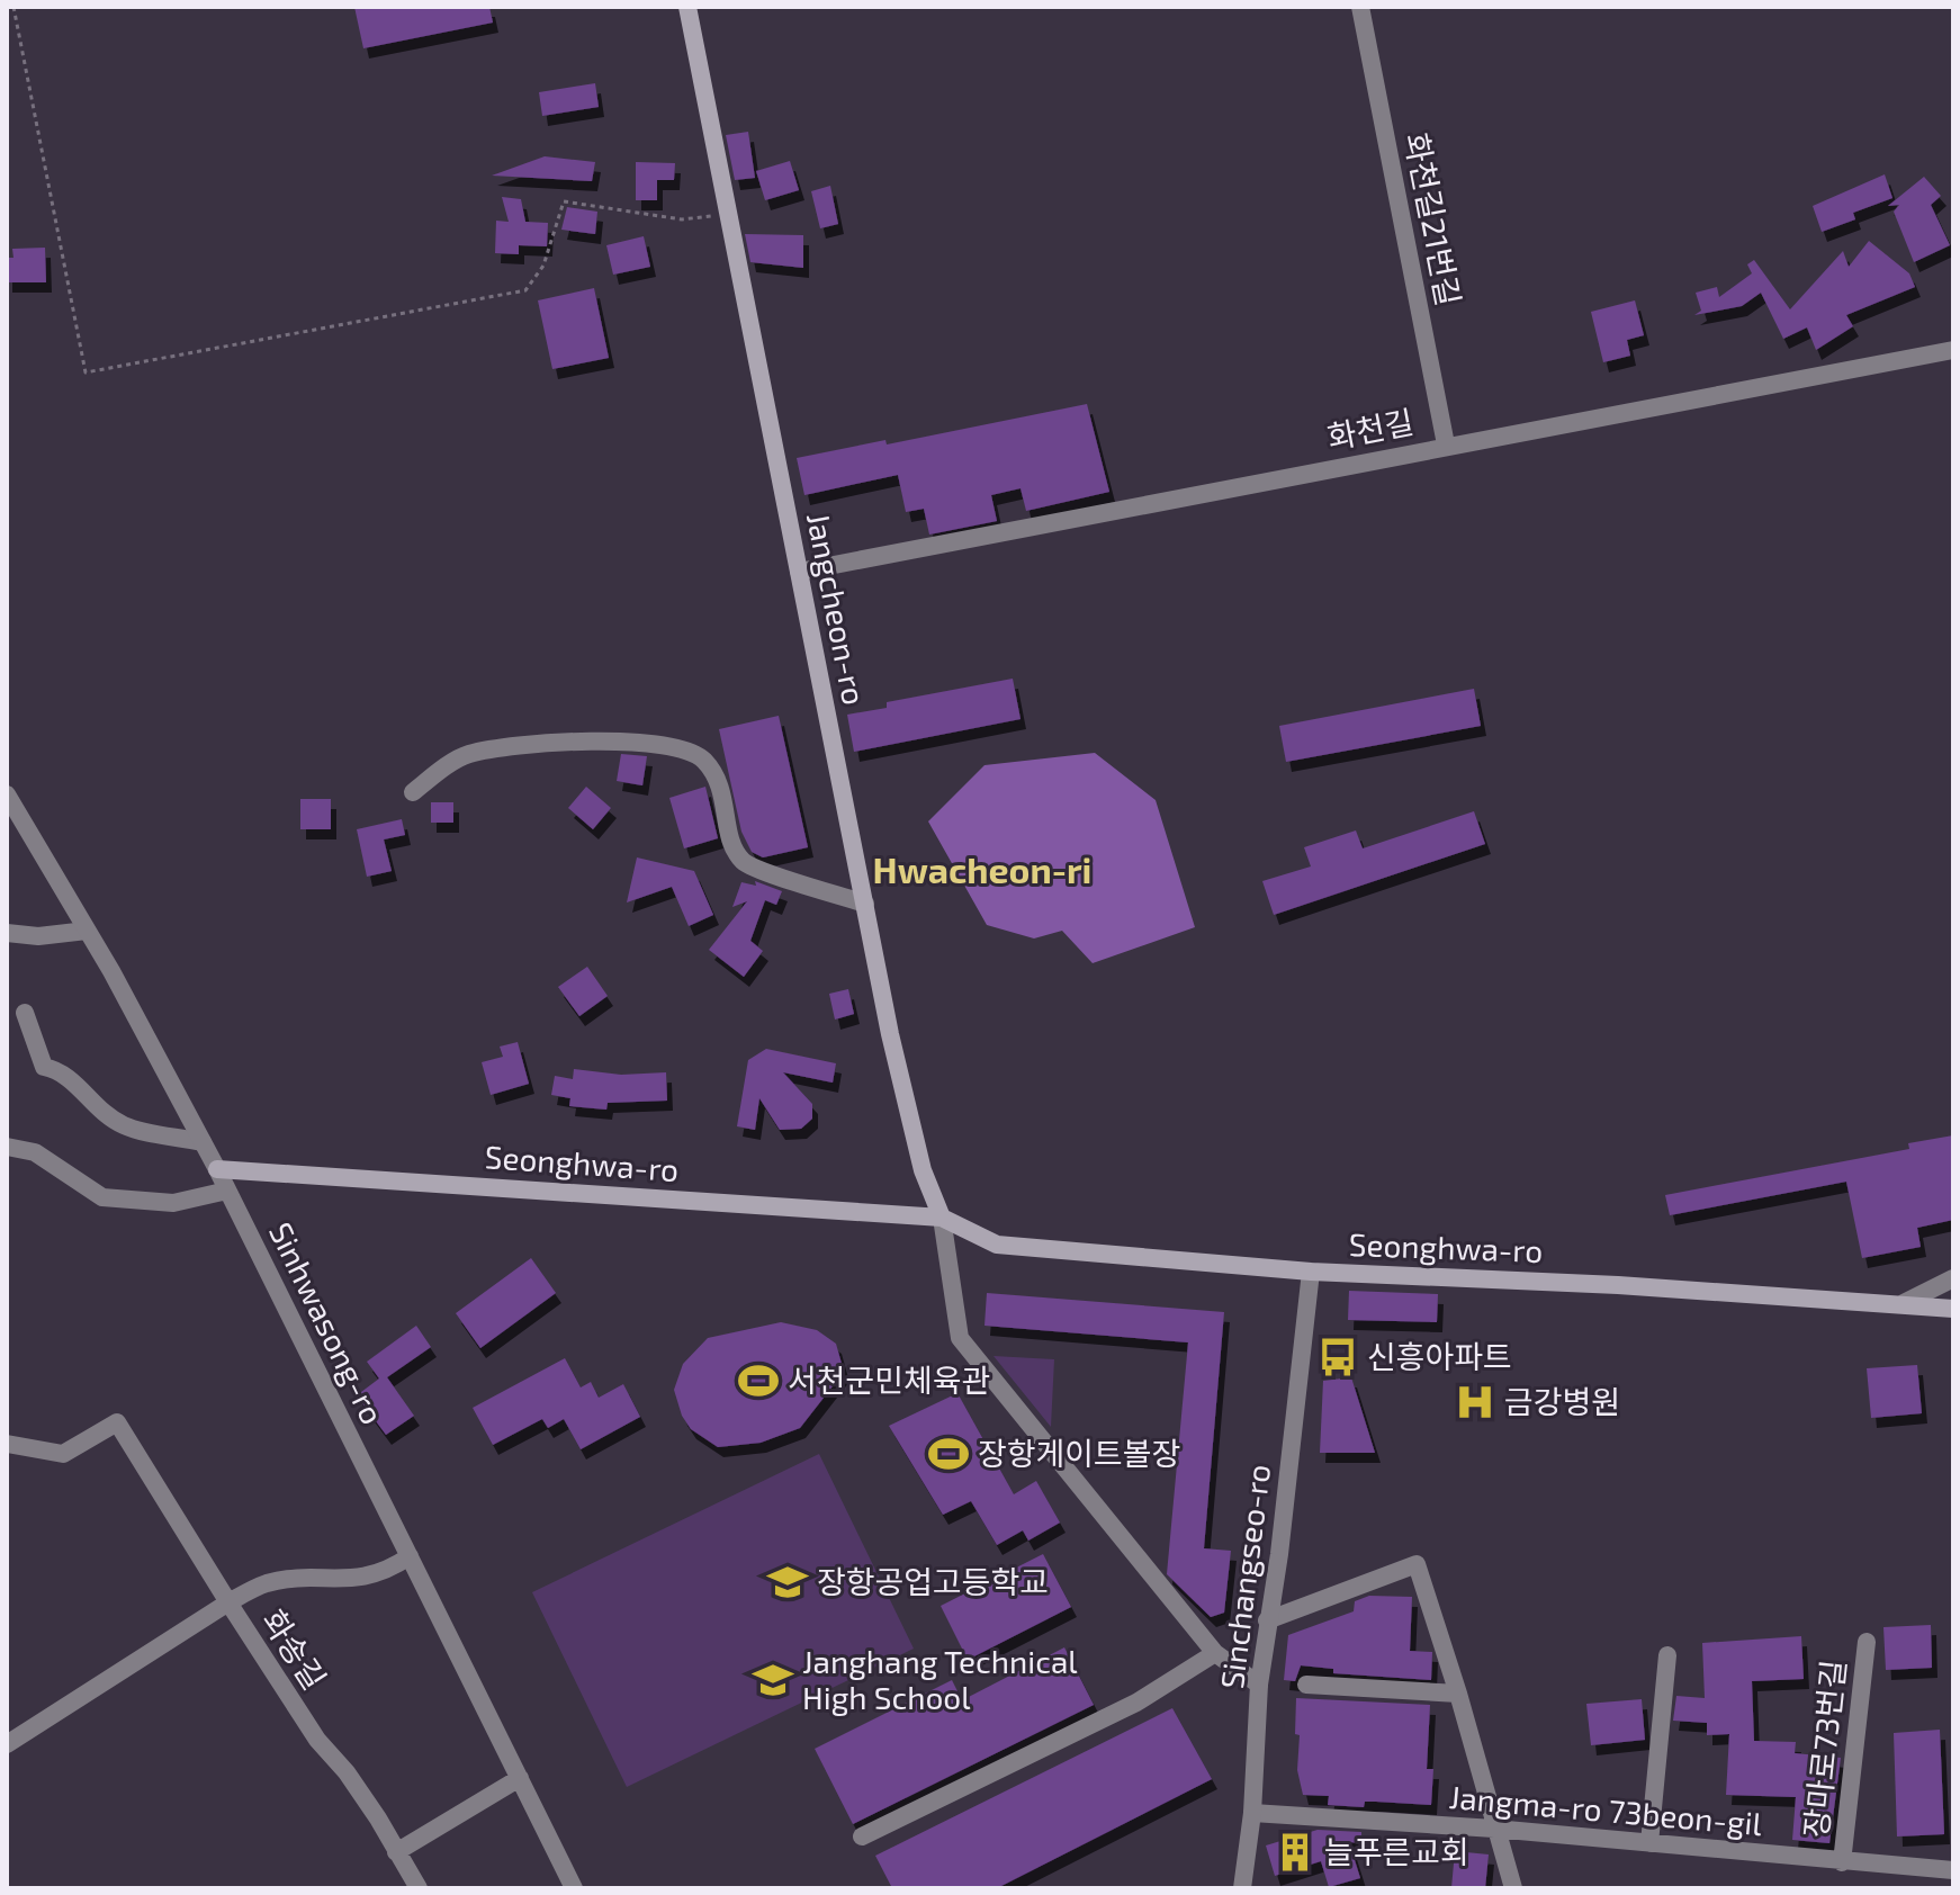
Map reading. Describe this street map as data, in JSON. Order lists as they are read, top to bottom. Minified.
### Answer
{"streets":{"main road":["Jangcheon-ro","Seonghwa-ro"],"street":["화천길21번길","화천길","Sinhwasong-ro","Sinchangseo-ro","화송길","장마로73번길","Jangma-ro 73beon-gil"]},"crossings":[["화천길21번길","화천길"],["화천길","Jangcheon-ro"],["Jangcheon-ro","Seonghwa-ro"],["Seonghwa-ro","Sinhwasong-ro"],["Seonghwa-ro","Sinchangseo-ro"],["Sinhwasong-ro","화송길"],["Sinchangseo-ro","Jangma-ro 73beon-gil"],["장마로73번길","Jangma-ro 73beon-gil"]],"districts":["Hwacheon-ri"],"places":{"bus stop":["신흥아파트"],"sports":["서천군민체육관","장항게이트볼장"],"hospital":["금강병원"],"school or university":["장항공업고등학교","Janghang Technical High School"],"building":["늘푸른교회"]}}
